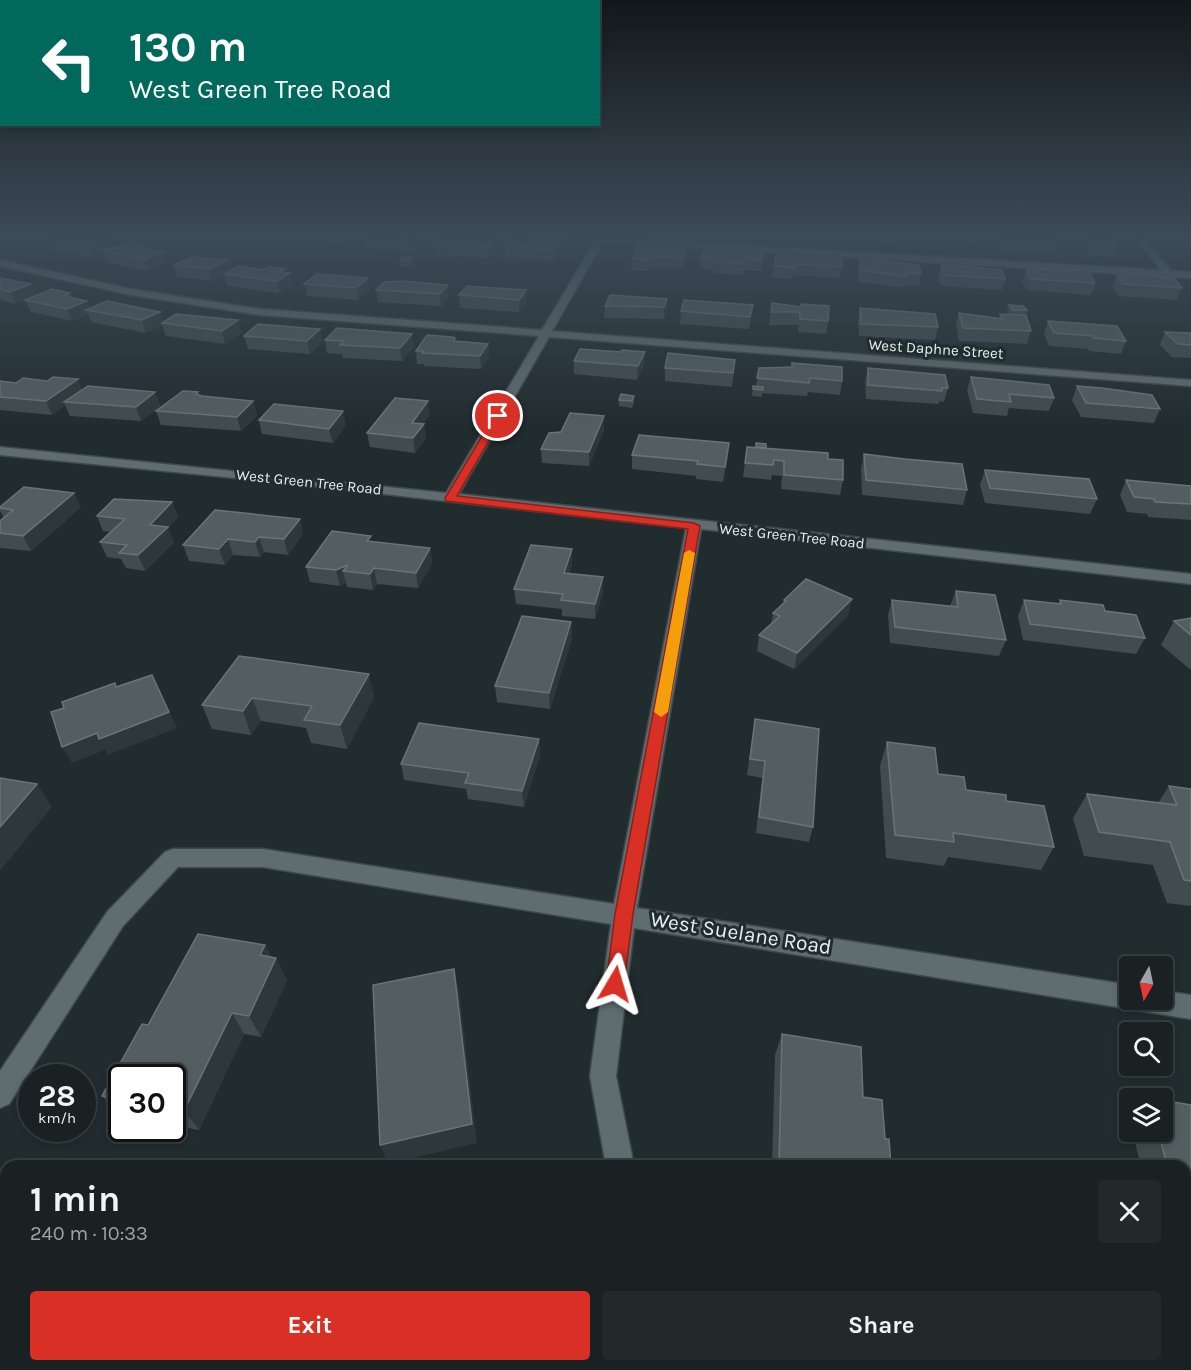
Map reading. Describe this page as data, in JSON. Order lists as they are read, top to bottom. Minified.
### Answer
{"streets":{"street":["West Daphne Street","West Green Tree Road","West Suelane Road"]},"north":"bottom","page":{"turn":["130 m","West Green Tree Road"],"speed":"28 km/h","limit":"30","heading":["1 min","240 m · 10:33"],"buttons":["Exit","Share"]}}
